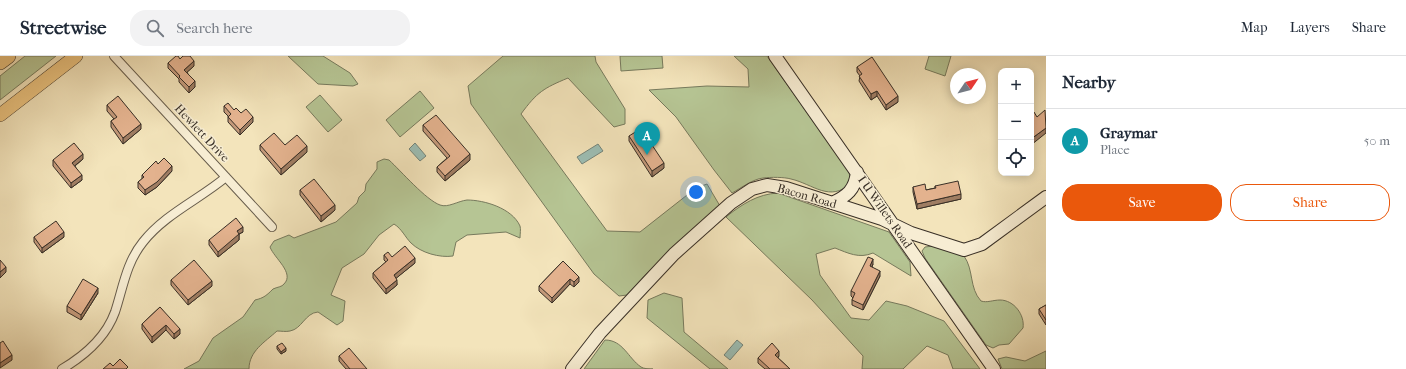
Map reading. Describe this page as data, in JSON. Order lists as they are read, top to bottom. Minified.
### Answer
{"streets":{"street":["Hewlett Drive","Bacon Road","I U Willets Road"]},"crossings":[["Bacon Road","I U Willets Road"]],"north":"top right","page":{"header":"Streetwise","search":"Search here","nav":["Map","Layers","Share"],"heading":"Nearby","map_buttons":["+","−"],"list":[{"mark":"A","name":"Graymar","note":"Place","value":"50 m"}],"pins":"A","buttons":["Save","Share"]}}
